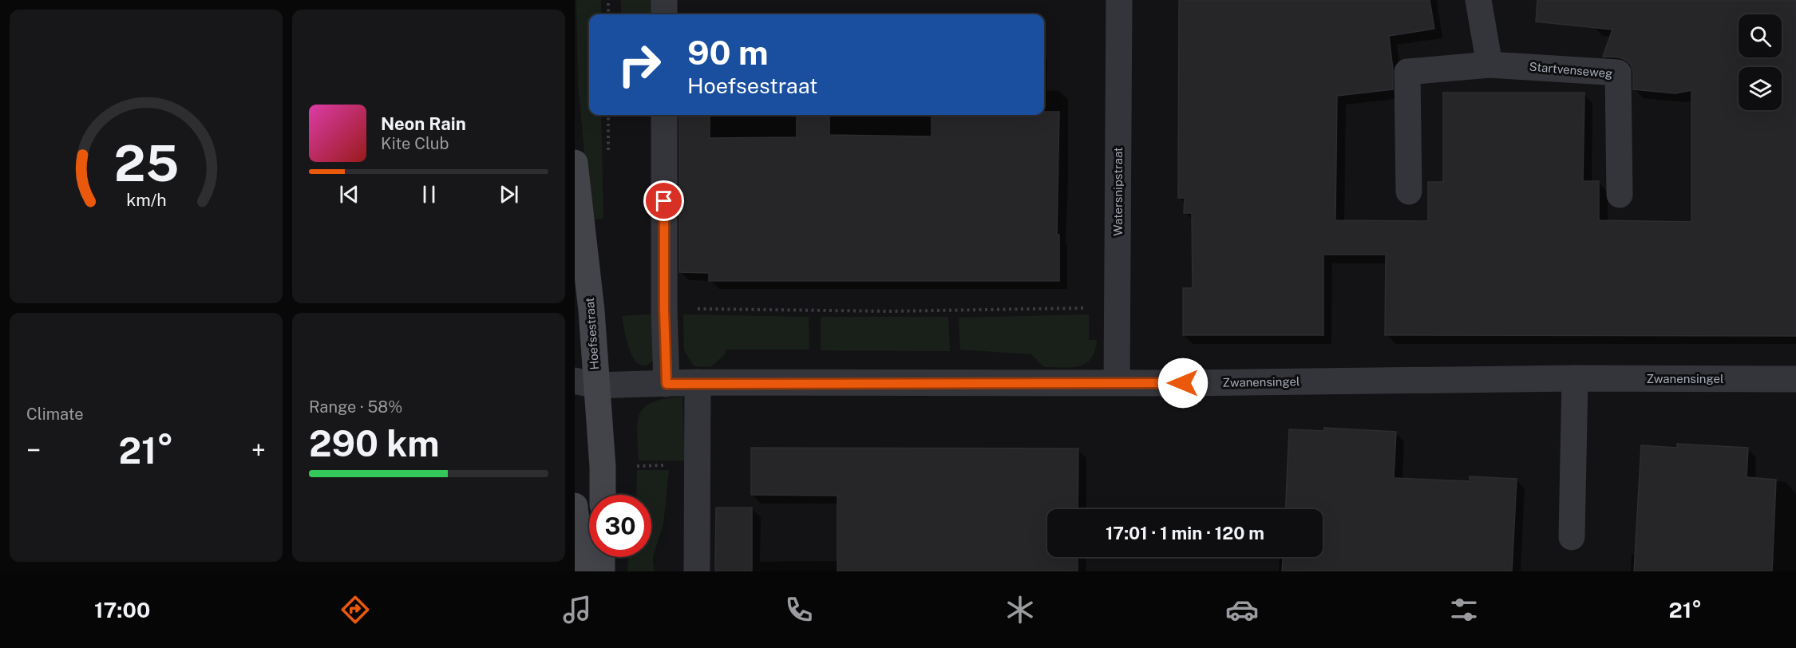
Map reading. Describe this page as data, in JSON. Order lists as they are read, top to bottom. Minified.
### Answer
{"streets":{"street":["Startvenseweg","Watersnipstraat","Hoefsestraat","Zwanensingel"]},"crossings":[["Watersnipstraat","Zwanensingel"],["Hoefsestraat","Zwanensingel"]],"page":{"turn":["90 m","Hoefsestraat"],"song":["Neon Rain","Kite Club"],"tile":["Climate",["Range · 58%","290 km"]],"heat":["−","21°","+"],"limit":"30","trip":"17:01 · 1 min · 120 m","tabs":["17:00","21°"],"gauge":["25","km/h"]}}
